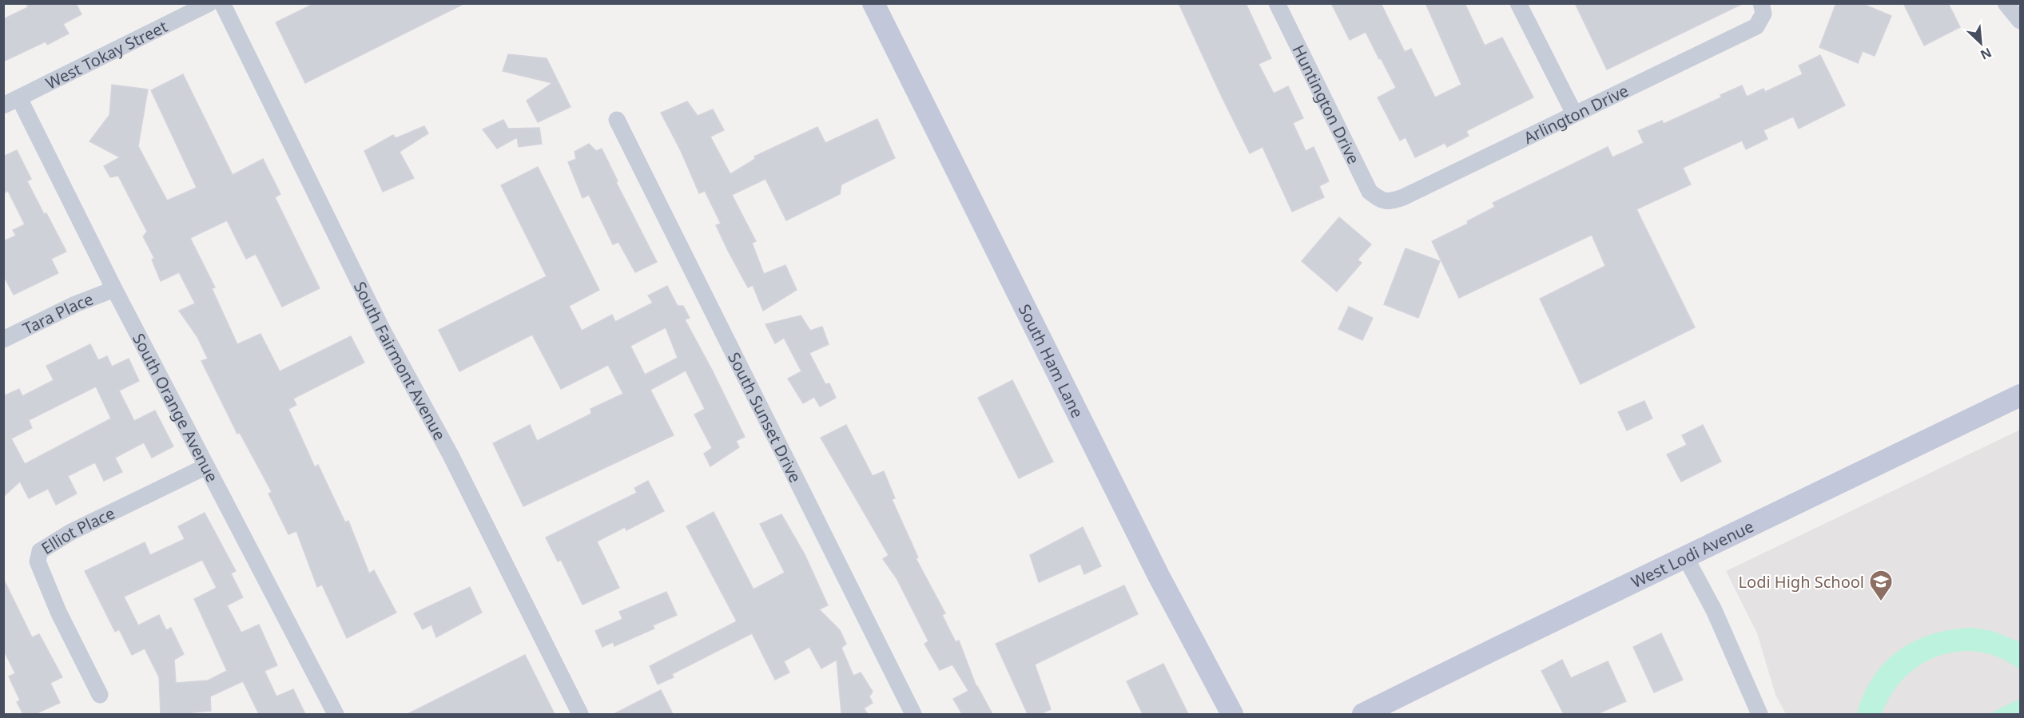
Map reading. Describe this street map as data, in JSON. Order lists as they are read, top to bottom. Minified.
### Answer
{"streets":{"main road":["South Ham Lane","West Lodi Avenue"],"street":["West Tokay Street","Huntington Drive","Arlington Drive","Tara Place","South Fairmont Avenue","South Orange Avenue","South Sunset Drive","Elliot Place"]},"crossings":[["West Tokay Street","South Orange Avenue"],["Huntington Drive","Arlington Drive"],["Tara Place","South Orange Avenue"],["South Orange Avenue","Elliot Place"]],"places":{"school or university":["Lodi High School"]},"north":"bottom right"}
